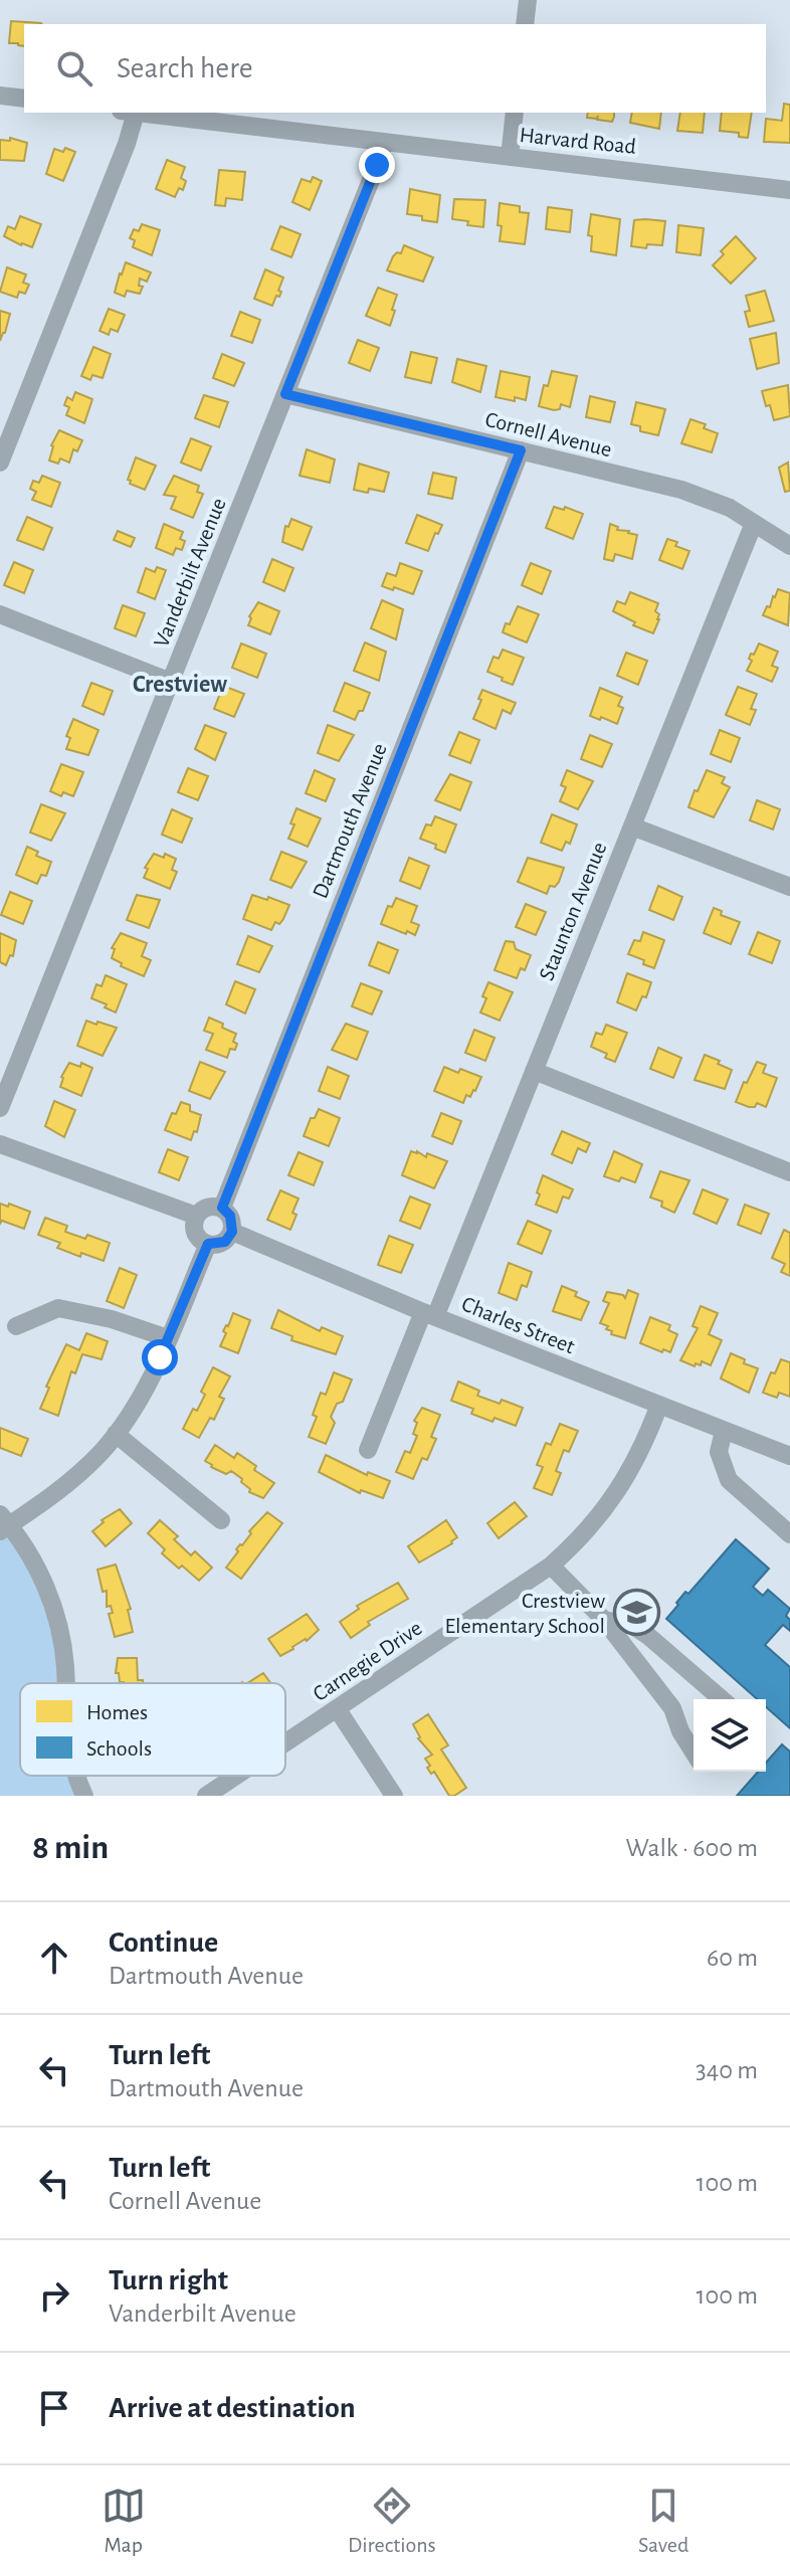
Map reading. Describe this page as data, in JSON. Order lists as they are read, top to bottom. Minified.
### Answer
{"streets":{"street":["Harvard Road","Cornell Avenue","Vanderbilt Avenue","Dartmouth Avenue","Staunton Avenue","Charles Street","Carnegie Drive"]},"crossings":[["Harvard Road","Vanderbilt Avenue"],["Cornell Avenue","Vanderbilt Avenue"],["Cornell Avenue","Dartmouth Avenue"],["Cornell Avenue","Staunton Avenue"],["Dartmouth Avenue","Charles Street"],["Staunton Avenue","Charles Street"],["Charles Street","Carnegie Drive"]],"districts":["Crestview"],"places":{"school or university":["Crestview Elementary School"]},"legend":["Homes","Schools"],"page":{"search":"Search here","heading":["8 min","Walk · 600 m"],"list":[["Continue","Dartmouth Avenue","60 m"],["Turn left","Dartmouth Avenue","340 m"],["Turn left","Cornell Avenue","100 m"],["Turn right","Vanderbilt Avenue","100 m"],"Arrive at destination"],"nav":["Map","Directions","Saved"]}}
